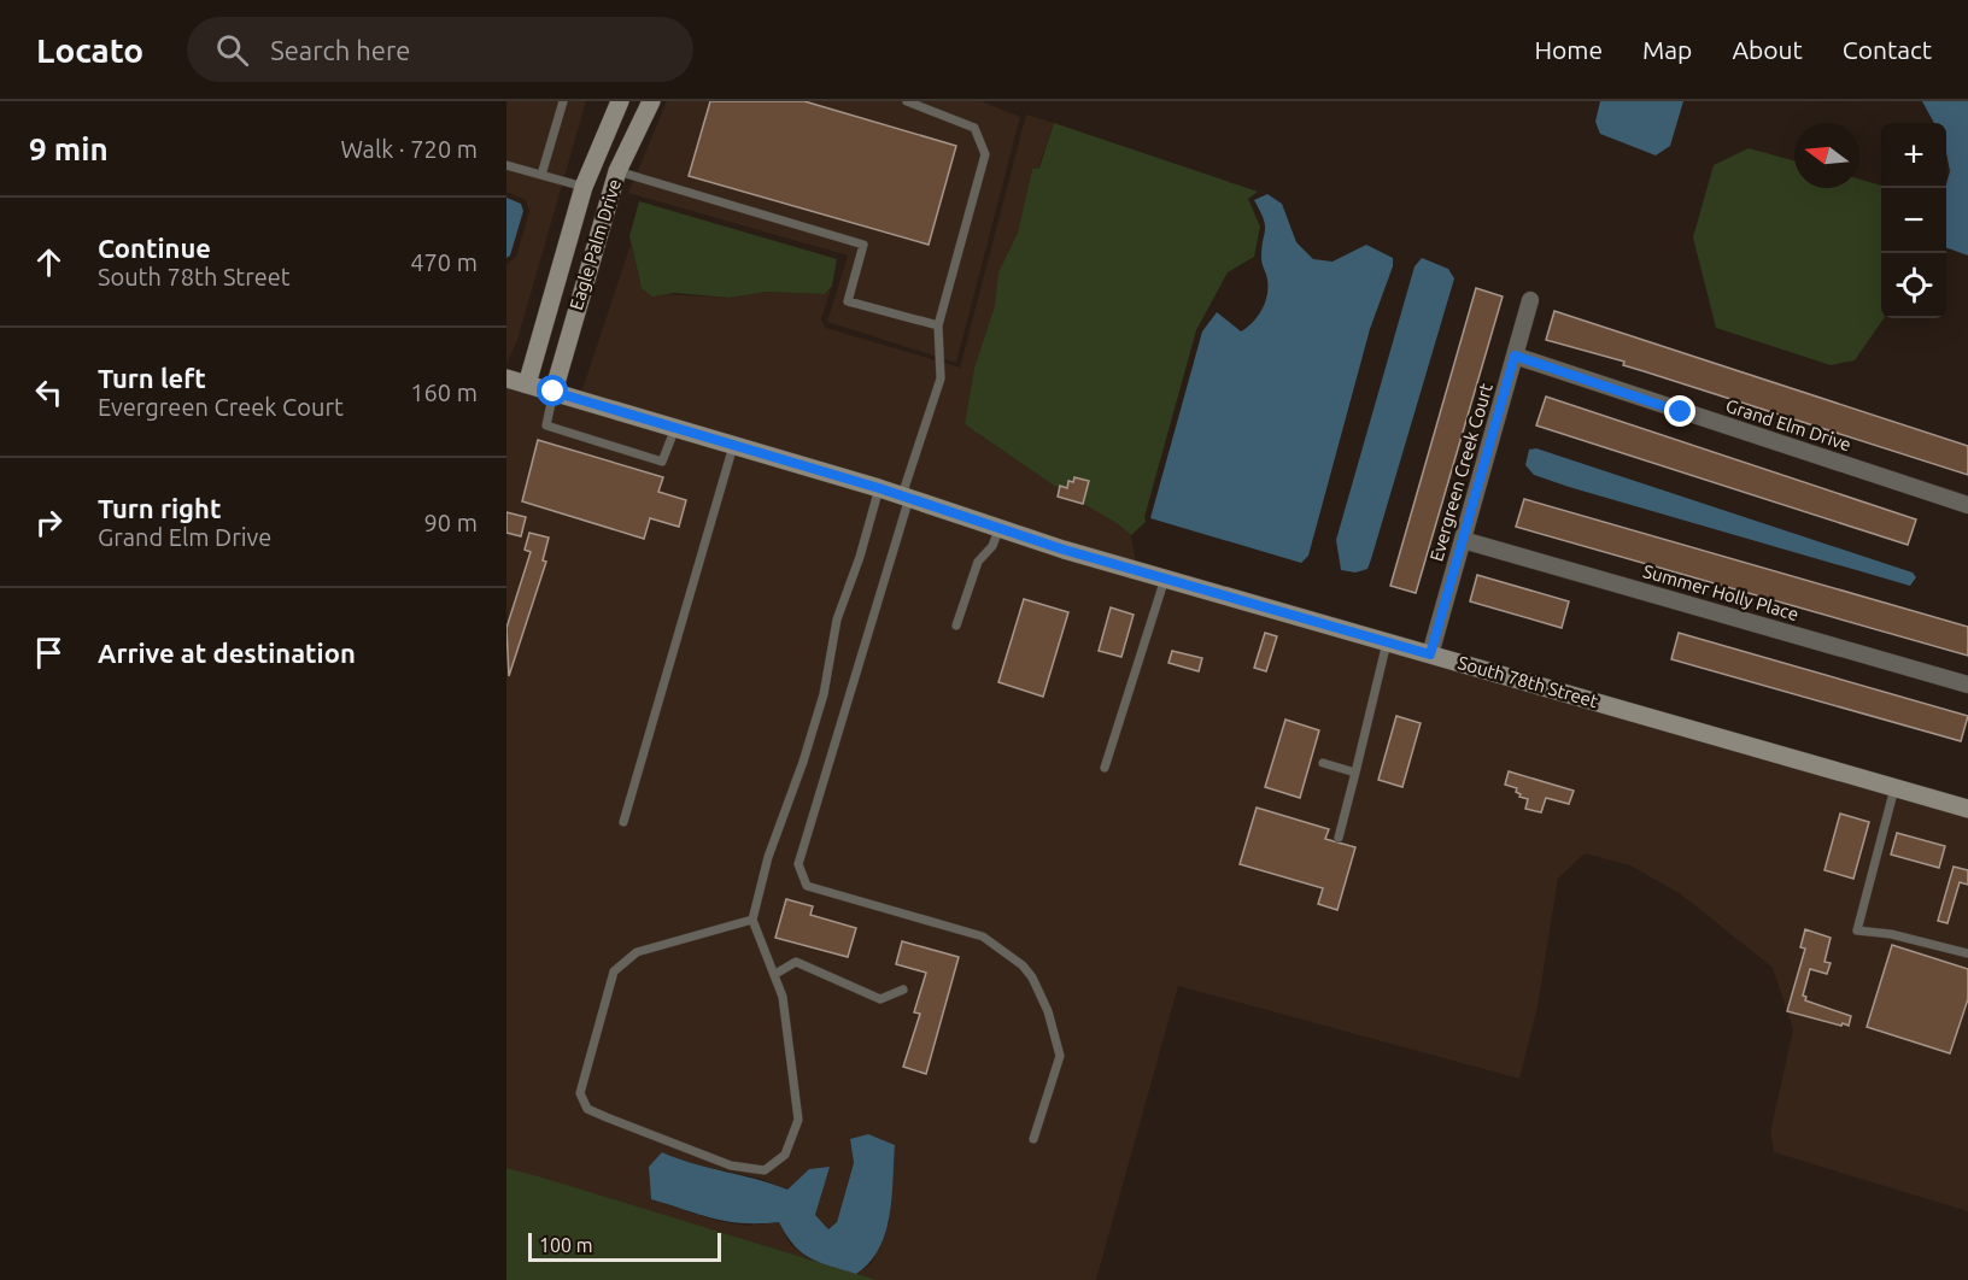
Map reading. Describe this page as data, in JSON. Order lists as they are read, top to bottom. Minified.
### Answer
{"streets":{"street":["Eagle Palm Drive","Grand Elm Drive","Evergreen Creek Court","Summer Holly Place","South 78th Street"]},"crossings":[["Eagle Palm Drive","South 78th Street"],["Grand Elm Drive","Evergreen Creek Court"],["Evergreen Creek Court","Summer Holly Place"],["Evergreen Creek Court","South 78th Street"]],"scale_bar":"100 m","north":"left","page":{"header":"Locato","search":"Search here","nav":["Home","Map","About","Contact"],"heading":["9 min","Walk · 720 m"],"map_buttons":["+","−"],"list":[["Continue","South 78th Street","470 m"],["Turn left","Evergreen Creek Court","160 m"],["Turn right","Grand Elm Drive","90 m"],"Arrive at destination"],"scale":"100 m"}}
